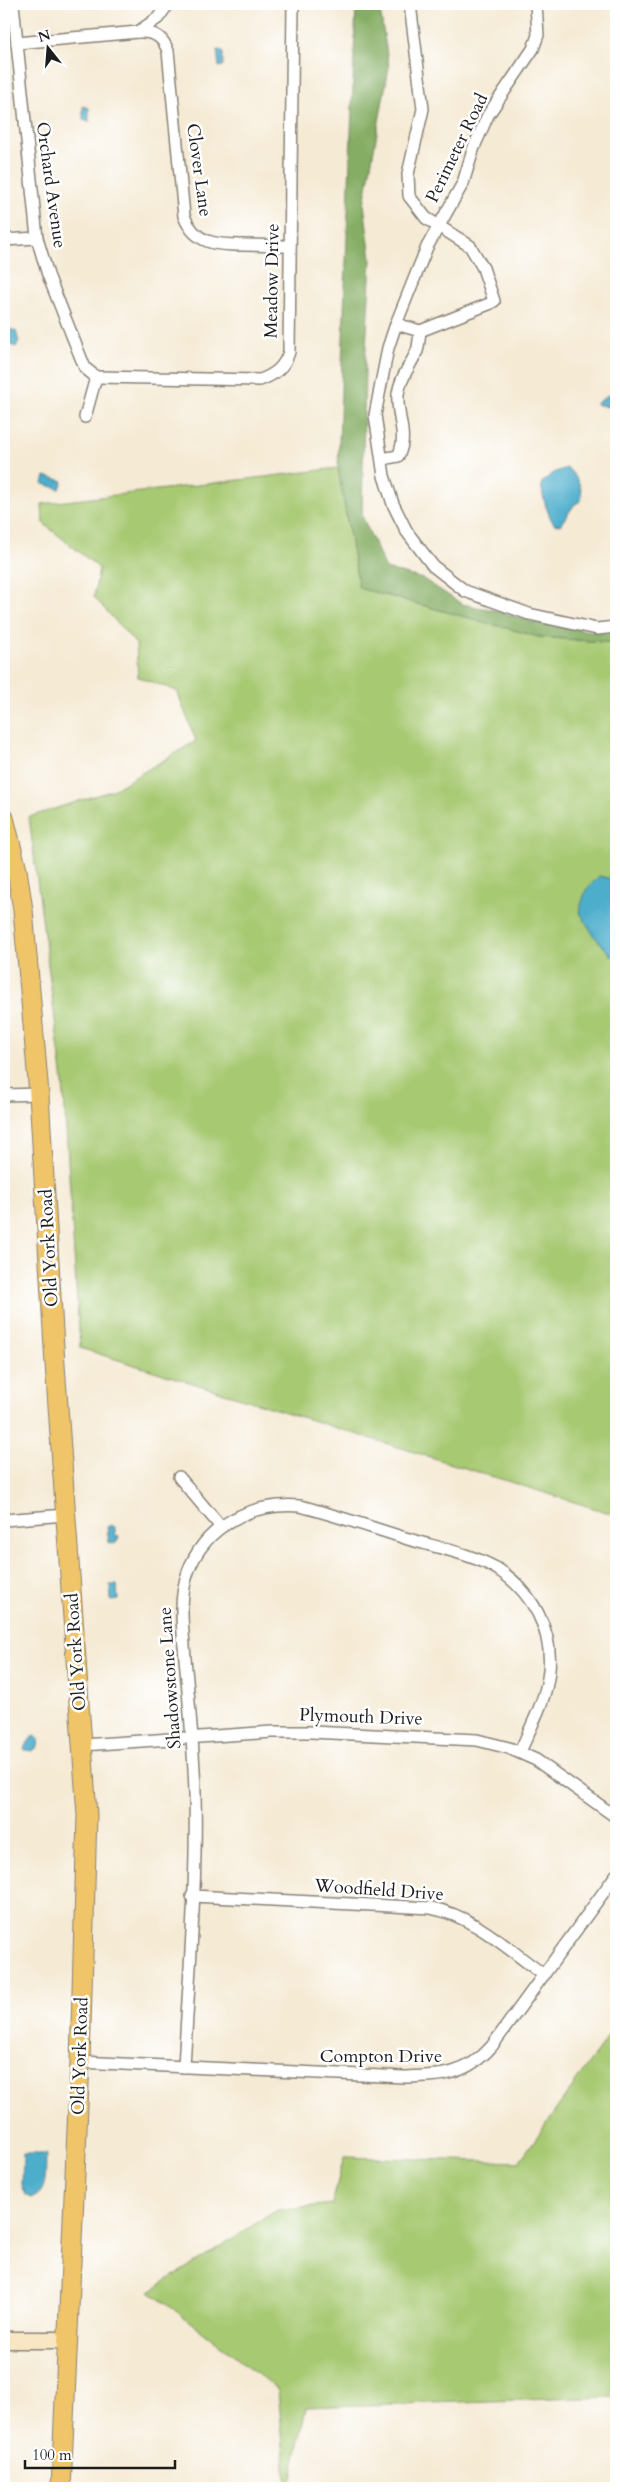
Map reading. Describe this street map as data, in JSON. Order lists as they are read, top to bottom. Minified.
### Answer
{"streets":{"main road":["Old York Road"],"street":["Perimeter Road","Clover Lane","Orchard Avenue","Meadow Drive","Shadowstone Lane","Plymouth Drive","Woodfield Drive","Compton Drive"]},"crossings":[["Clover Lane","Meadow Drive"],["Orchard Avenue","Meadow Drive"],["Old York Road","Plymouth Drive"],["Old York Road","Compton Drive"],["Shadowstone Lane","Plymouth Drive"],["Shadowstone Lane","Woodfield Drive"],["Shadowstone Lane","Compton Drive"],["Woodfield Drive","Compton Drive"]],"scale_bar":"100 m","north":"top"}
